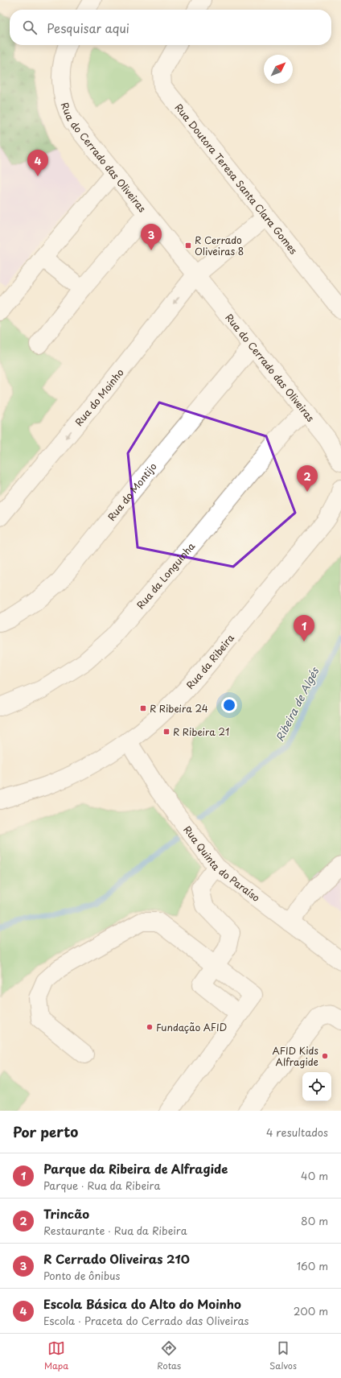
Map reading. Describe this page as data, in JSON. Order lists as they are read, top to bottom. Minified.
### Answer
{"streets":{"street":["Rua do Cerrado das Oliveiras","Rua Doutora Teresa Santa Clara Gomes","Rua do Moinho","Rua do Montijo","Rua da Longuinha","Rua da Ribeira","Rua Quinta do Paraíso"]},"crossings":[["Rua do Cerrado das Oliveiras","Rua do Moinho"],["Rua do Cerrado das Oliveiras","Rua do Montijo"],["Rua do Cerrado das Oliveiras","Rua da Longuinha"],["Rua da Ribeira","Rua Quinta do Paraíso"]],"water":["Ribeira de Algés"],"places":{"transit":["R Cerrado Oliveiras 8","R Ribeira 24","R Ribeira 21"],"other":["Fundação AFID","AFID Kids Alfragide"]},"north":"top right","page":{"search":"Pesquisar aqui","pins":["4","3","2","1"],"heading":["Por perto","4 resultados"],"list":[{"mark":"1","name":"Parque da Ribeira de Alfragide","note":"Parque · Rua da Ribeira","value":"40 m"},{"mark":"2","name":"Trincão","note":"Restaurante · Rua da Ribeira","value":"80 m"},{"mark":"3","name":"R Cerrado Oliveiras 210","note":"Ponto de ônibus","value":"160 m"},{"mark":"4","name":"Escola Básica do Alto do Moinho","note":"Escola · Praceta do Cerrado das Oliveiras","value":"200 m"}],"nav":["Mapa","Rotas","Salvos"]}}
